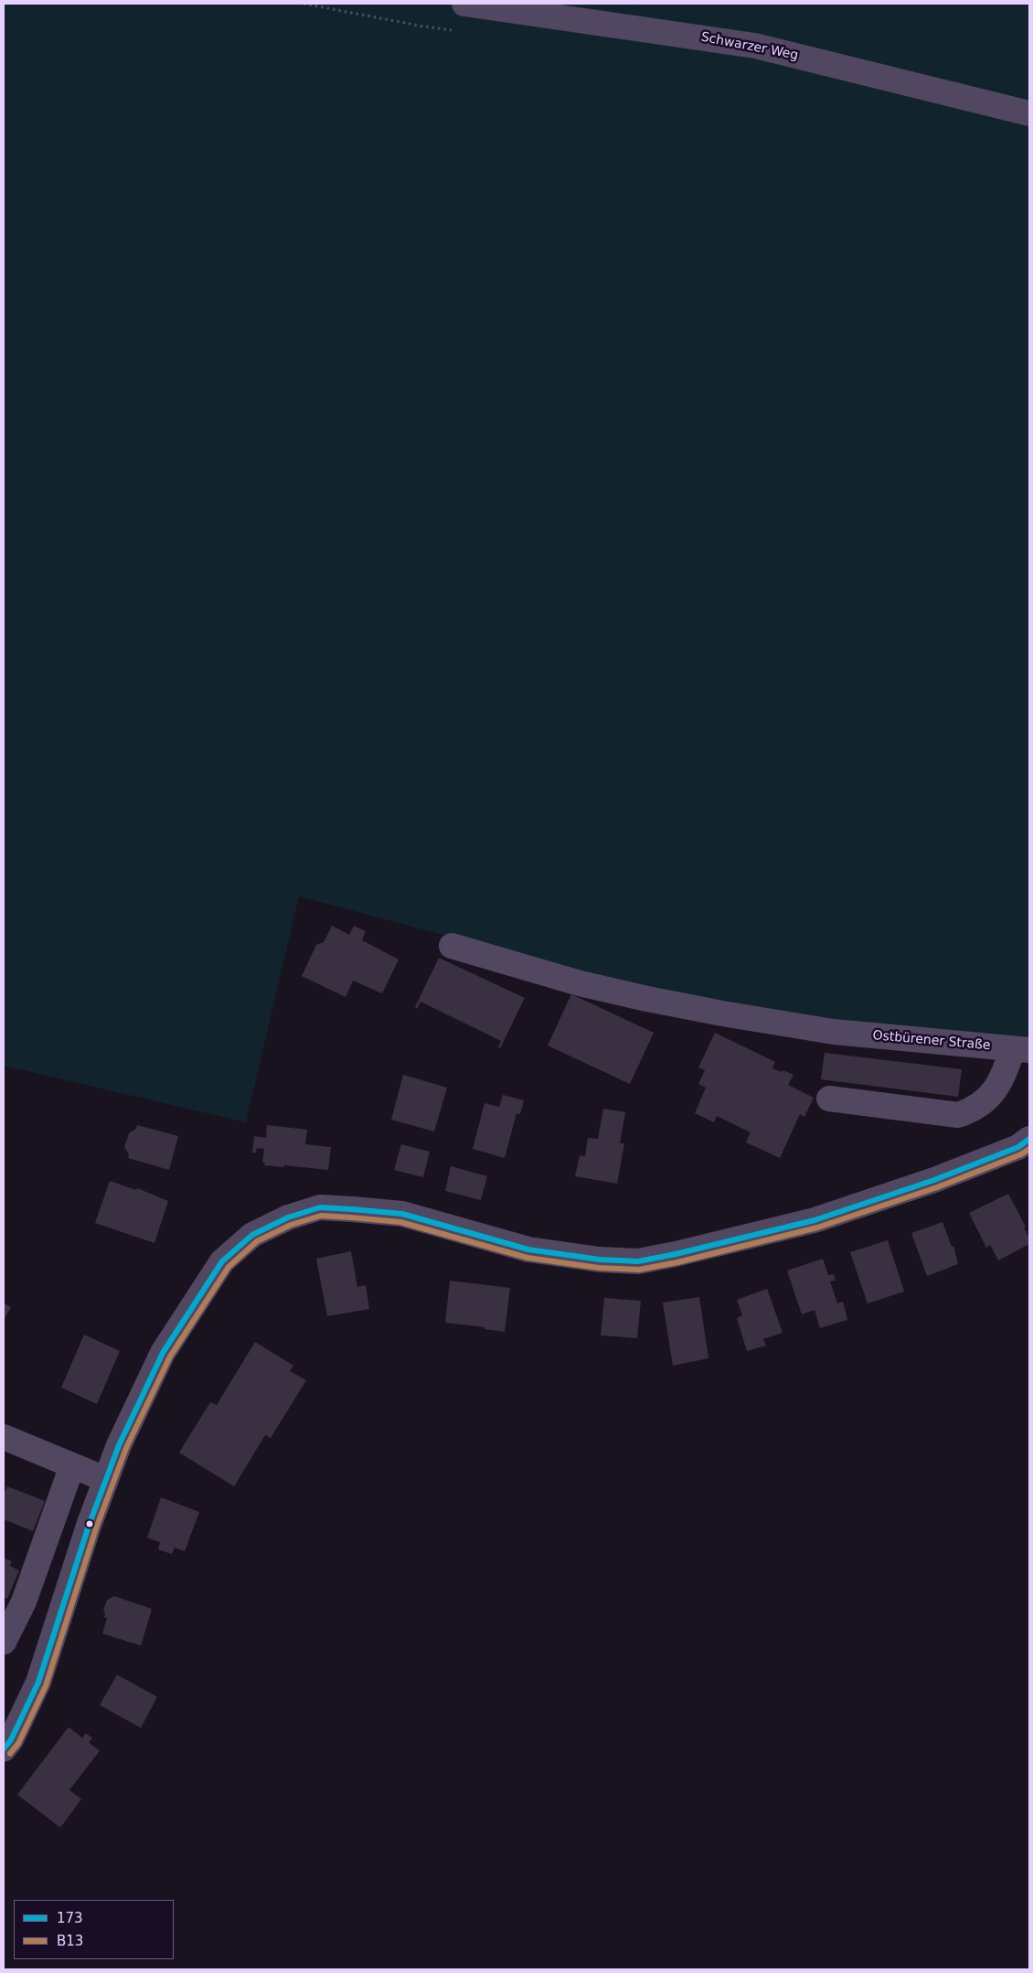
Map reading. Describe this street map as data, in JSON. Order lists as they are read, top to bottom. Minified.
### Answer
{"streets":{"street":["Schwarzer Weg","Ostbürener Straße"]},"lines":["transit line 173","transit line B13"],"legend":["173","B13"]}
